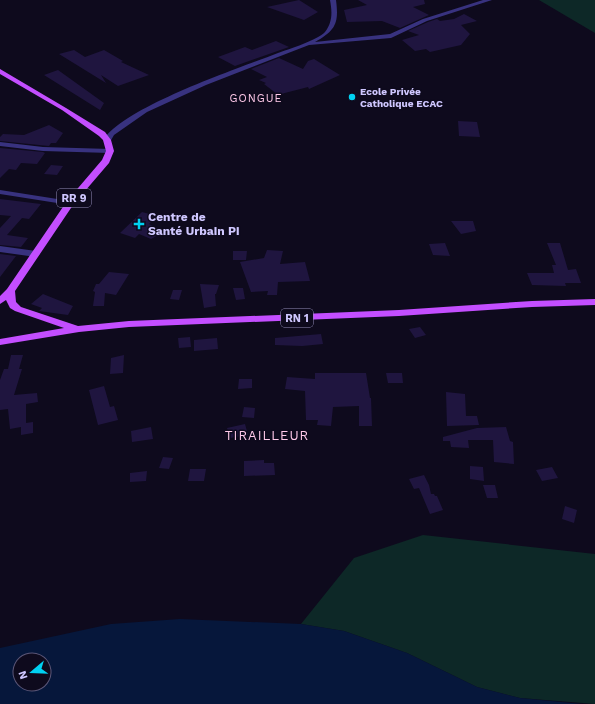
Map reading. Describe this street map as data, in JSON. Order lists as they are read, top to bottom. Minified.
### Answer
{"streets":{"main road":["RR 9","RN 1"]},"districts":["GONGUE","TIRAILLEUR"],"places":{"other":["Ecole Privée Catholique ECAC"],"health":["Centre de Santé Urbain Pi"]},"north":"left"}
